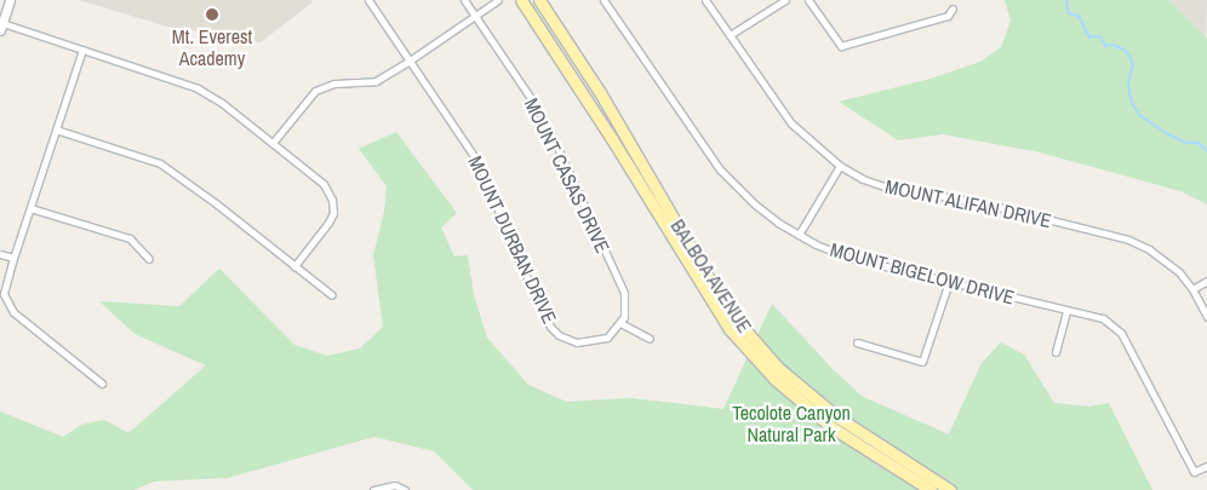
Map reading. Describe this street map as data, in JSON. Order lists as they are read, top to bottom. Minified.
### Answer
{"streets":{"main road":["BALBOA AVENUE"],"street":["MOUNT CASAS DRIVE","MOUNT ALIFAN DRIVE","MOUNT DURBAN DRIVE","MOUNT BIGELOW DRIVE"]},"crossings":[["MOUNT CASAS DRIVE","MOUNT DURBAN DRIVE"]],"parks":["Tecolote Canyon Natural Park"],"places":["Mt. Everest Academy"]}
